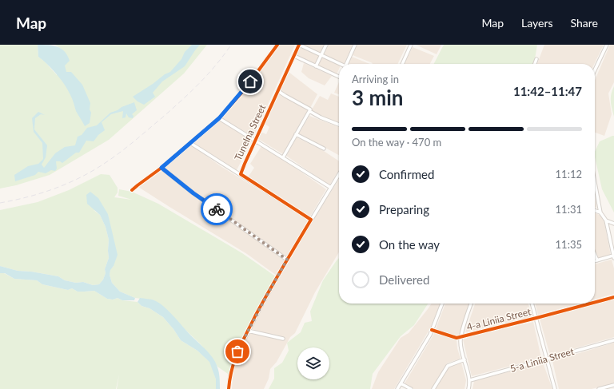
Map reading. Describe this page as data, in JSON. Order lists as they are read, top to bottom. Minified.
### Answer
{"streets":{"street":["Tunelna Street","4-a Liniia Street","5-a Liniia Street"]},"page":{"header":"Map","nav":["Map","Layers","Share"],"heading":["3 min","Arriving in","11:42–11:47"],"bar":"On the way · 470 m","list":[["Confirmed","11:12"],["Preparing","11:31"],["On the way","11:35"],"Delivered"]}}
